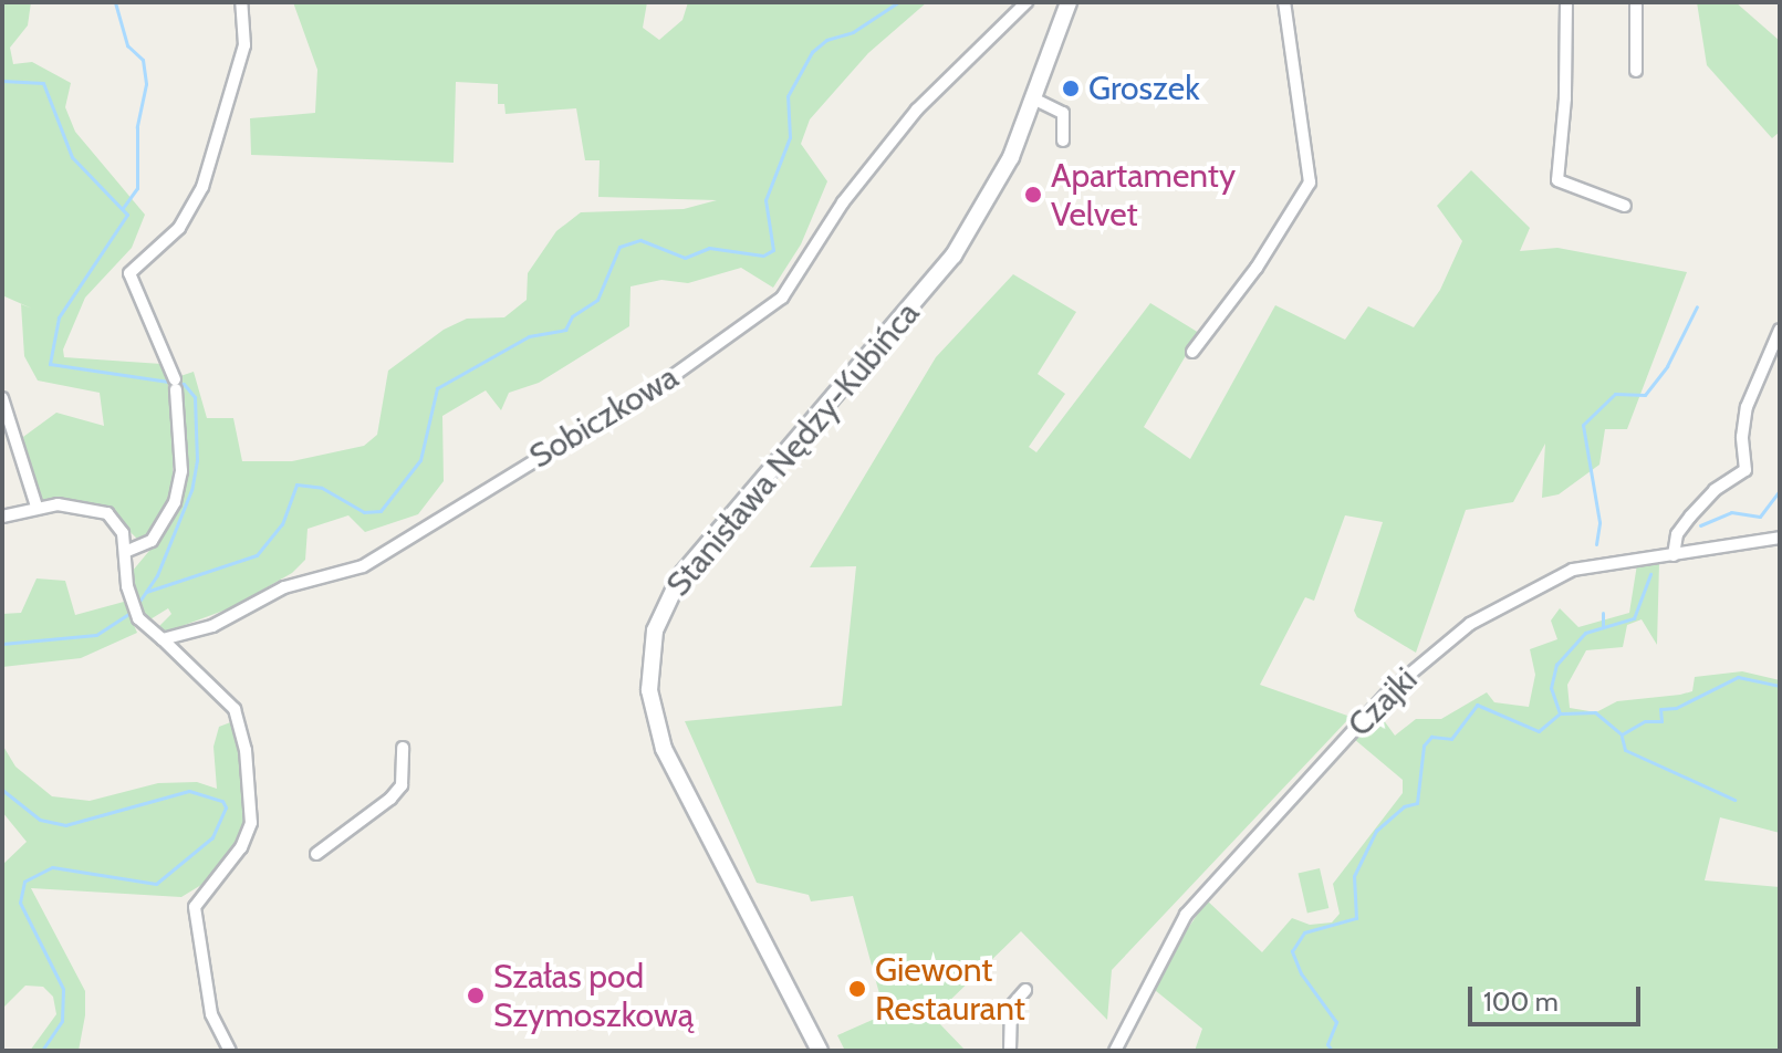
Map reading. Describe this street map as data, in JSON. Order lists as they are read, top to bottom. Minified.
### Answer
{"streets":{"street":["Sobiczkowa","Stanisława Nędzy-Kubińca","Czajki"]},"places":["Groszek","Apartamenty Velvet","Giewont Restaurant","Szałas pod Szymoszkową"],"scale_bar":"100 m"}
